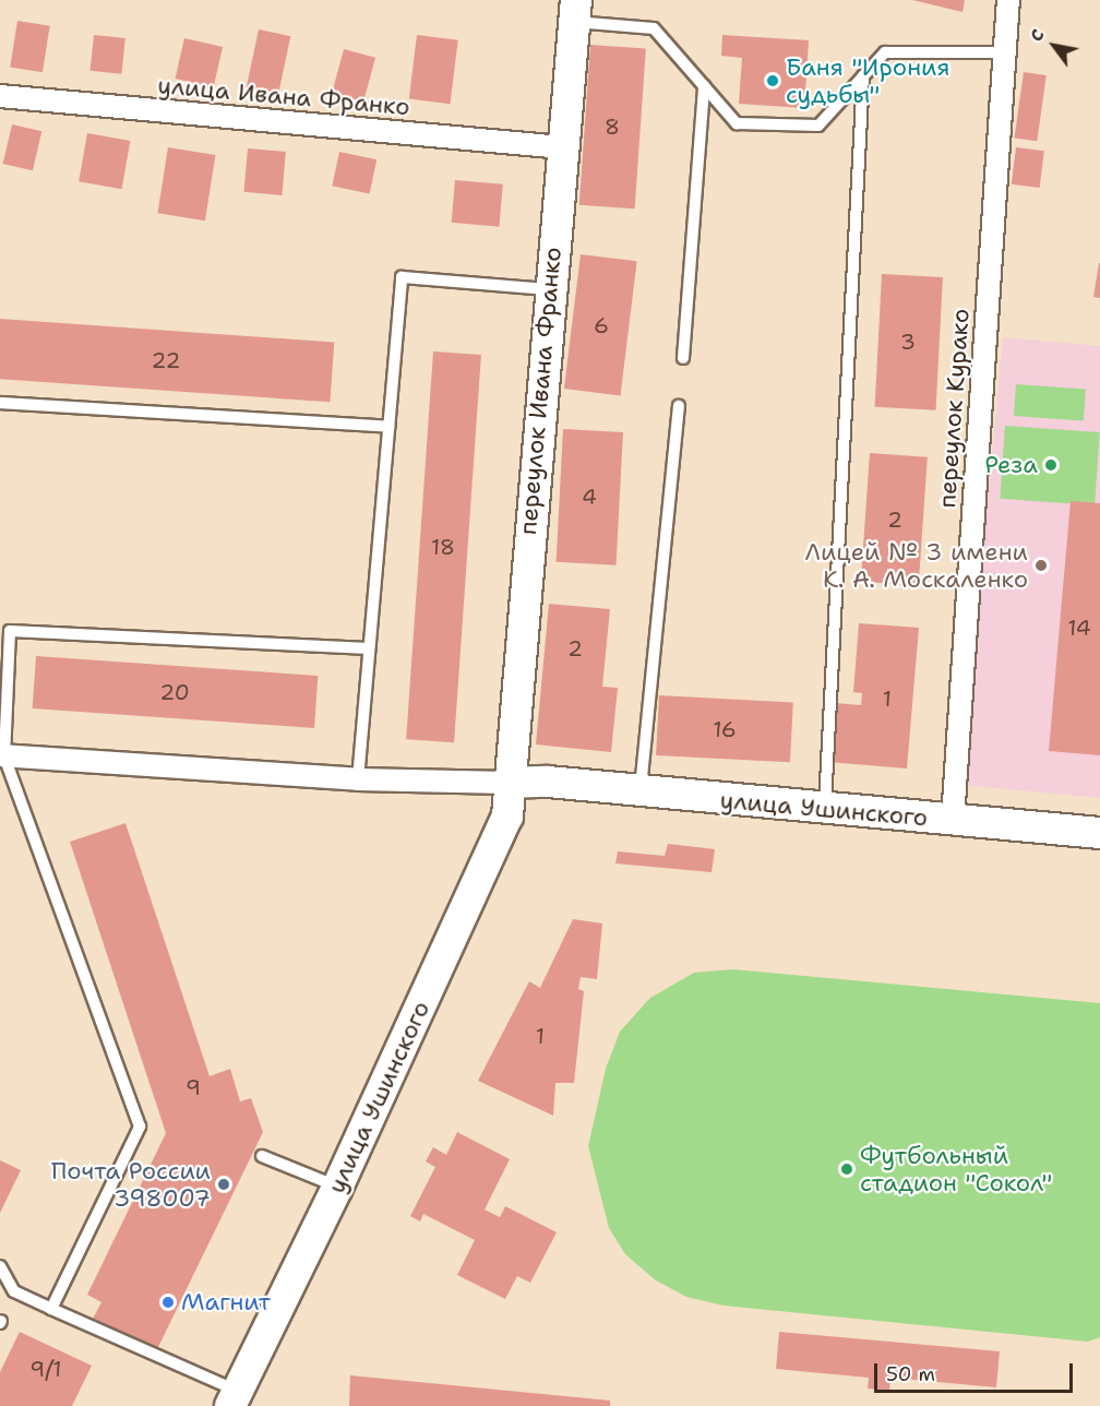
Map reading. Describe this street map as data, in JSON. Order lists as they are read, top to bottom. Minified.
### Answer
{"streets":{"street":["улица Ивана Франко","переулок Ивана Франко","переулок Курако","улица Ушинского"]},"crossings":[["улица Ивана Франко","переулок Ивана Франко"],["переулок Ивана Франко","улица Ушинского"],["переулок Курако","улица Ушинского"]],"places":["Баня \"Ирония судьбы\"","Реза","Лицей № 3 имени К. А. Москаленко","Футбольный стадион \"Сокол\"","Почта России 398007","Магнит"],"house_numbers":["8","6","3","22","4","2","18","14","2","20","1","16","1","9","9/1"],"scale_bar":"50 m","north":"top left"}
